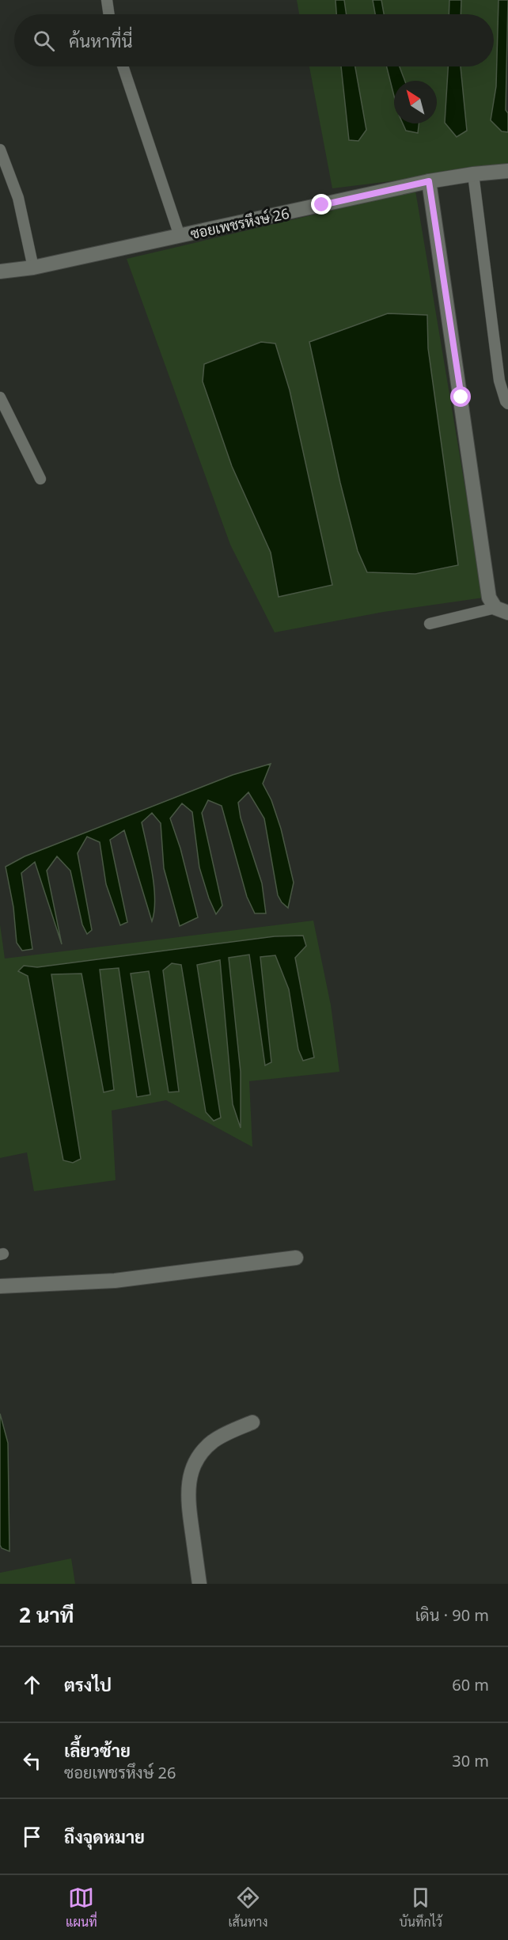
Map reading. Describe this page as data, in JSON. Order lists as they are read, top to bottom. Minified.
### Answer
{"streets":{"street":["ซอยเพชรหึงษ์ 26"]},"north":"top left","page":{"search":"ค้นหาที่นี่","heading":["2 นาที","เดิน · 90 m"],"list":[["ตรงไป","60 m"],["เลี้ยวซ้าย","ซอยเพชรหึงษ์ 26","30 m"],"ถึงจุดหมาย"],"nav":["แผนที่","เส้นทาง","บันทึกไว้"]}}
